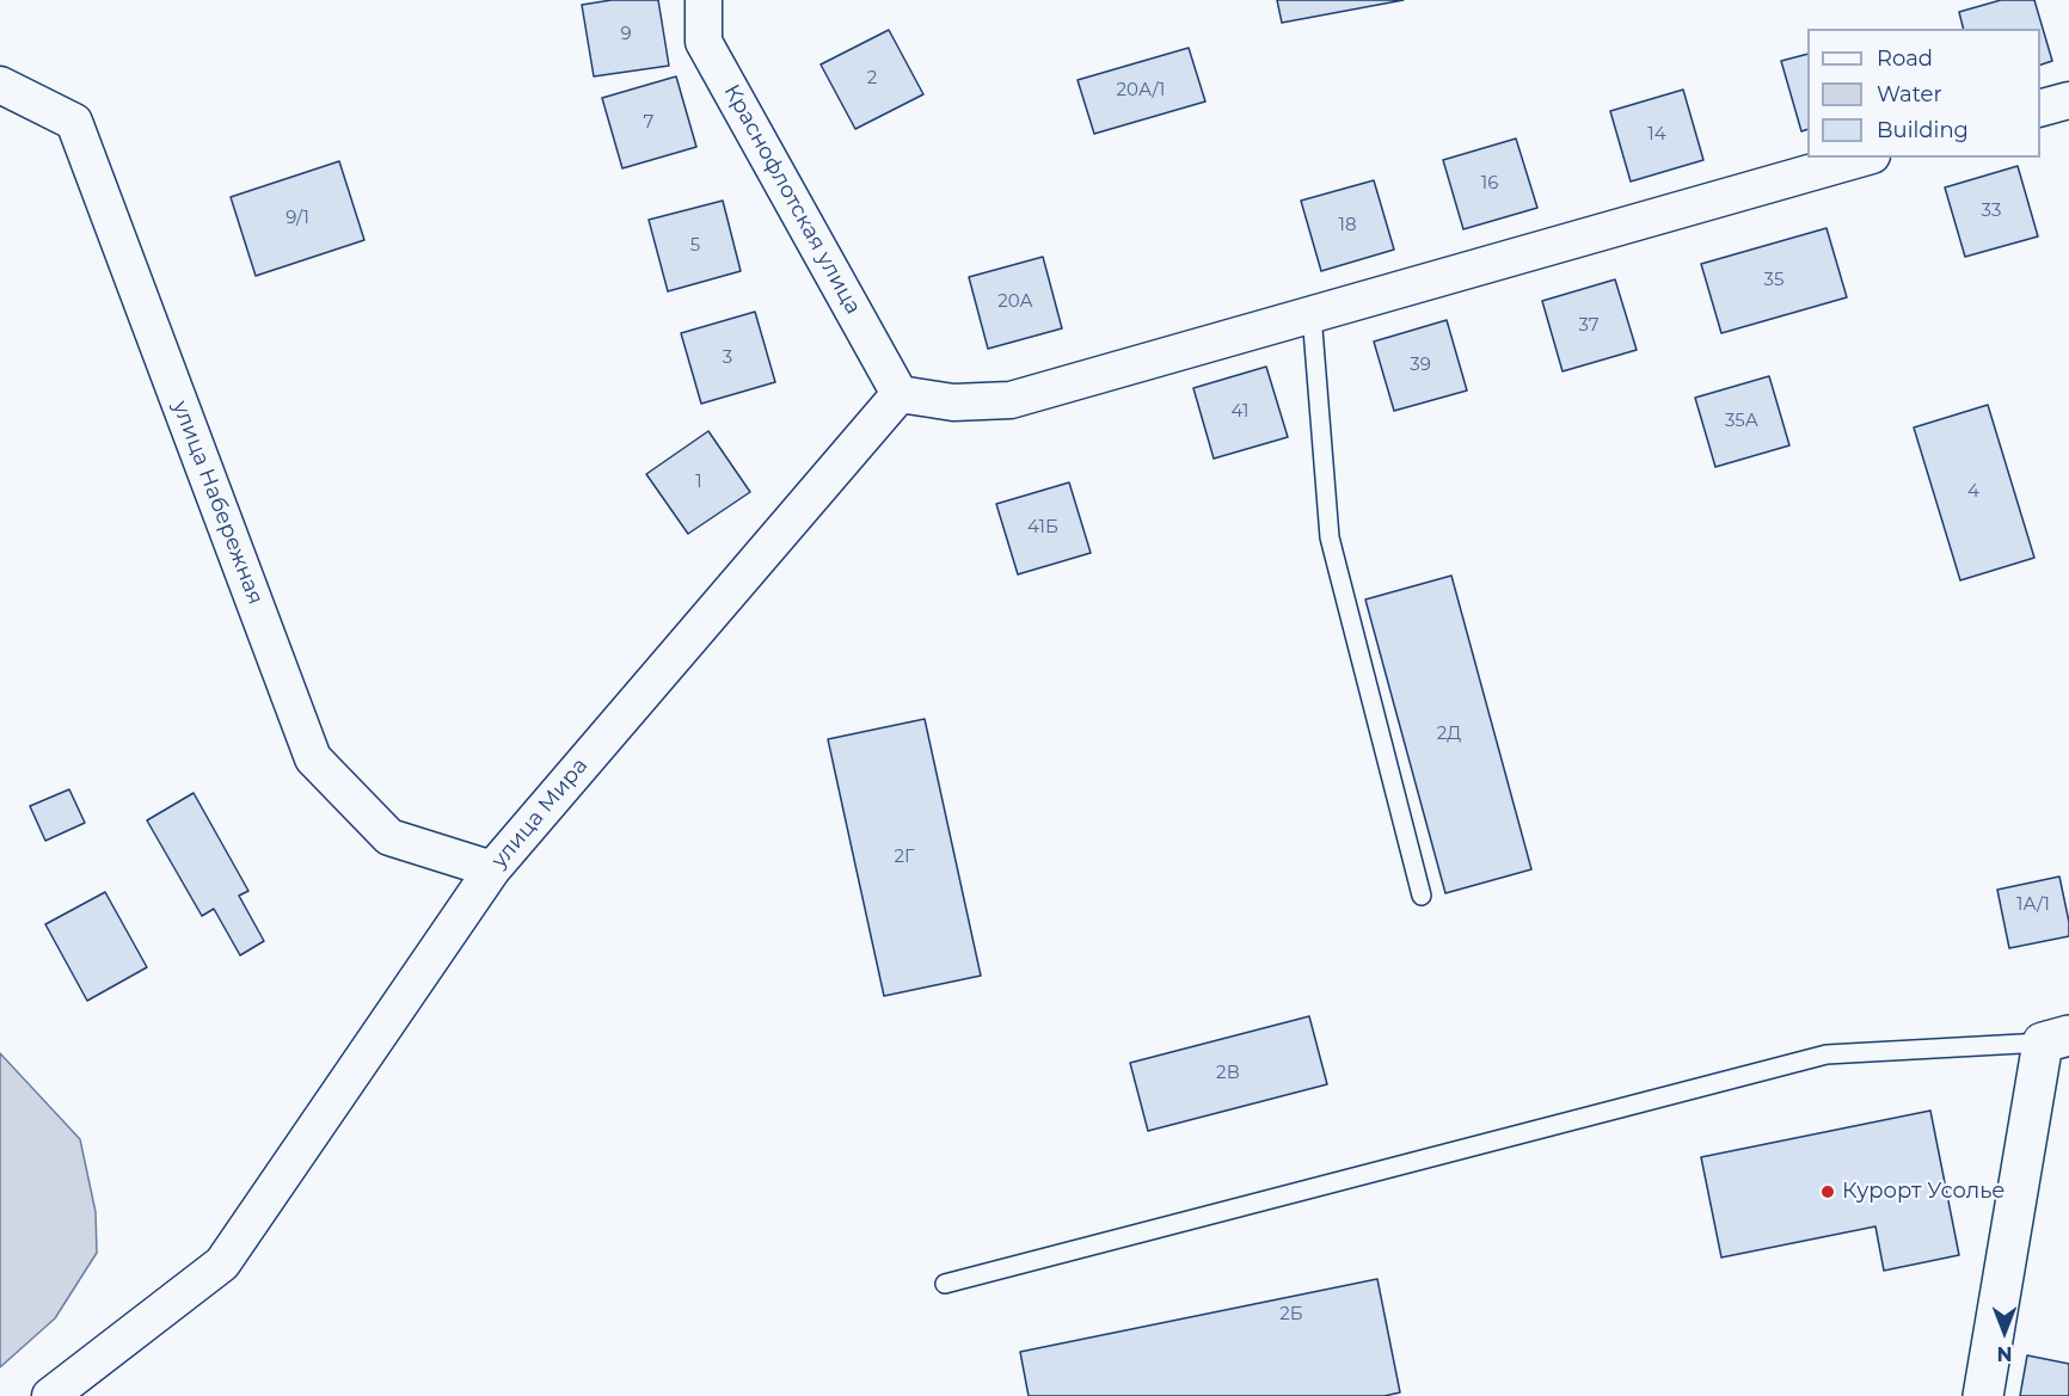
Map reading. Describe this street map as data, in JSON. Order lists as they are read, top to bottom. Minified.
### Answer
{"streets":{"street":["Краснофлотская улица","улица Набережная","улица Мира"]},"crossings":[["Краснофлотская улица","улица Мира"],["улица Набережная","улица Мира"]],"places":["Курорт Усолье"],"house_numbers":["9","2","20А/1","7","14","16","33","9/1","18","5","35","20А","37","3","39","41","35А","1","4","41Б","2Д","2Г","1А/1","2В","2Б"],"legend":["Road","Water","Building"],"north":"bottom"}
